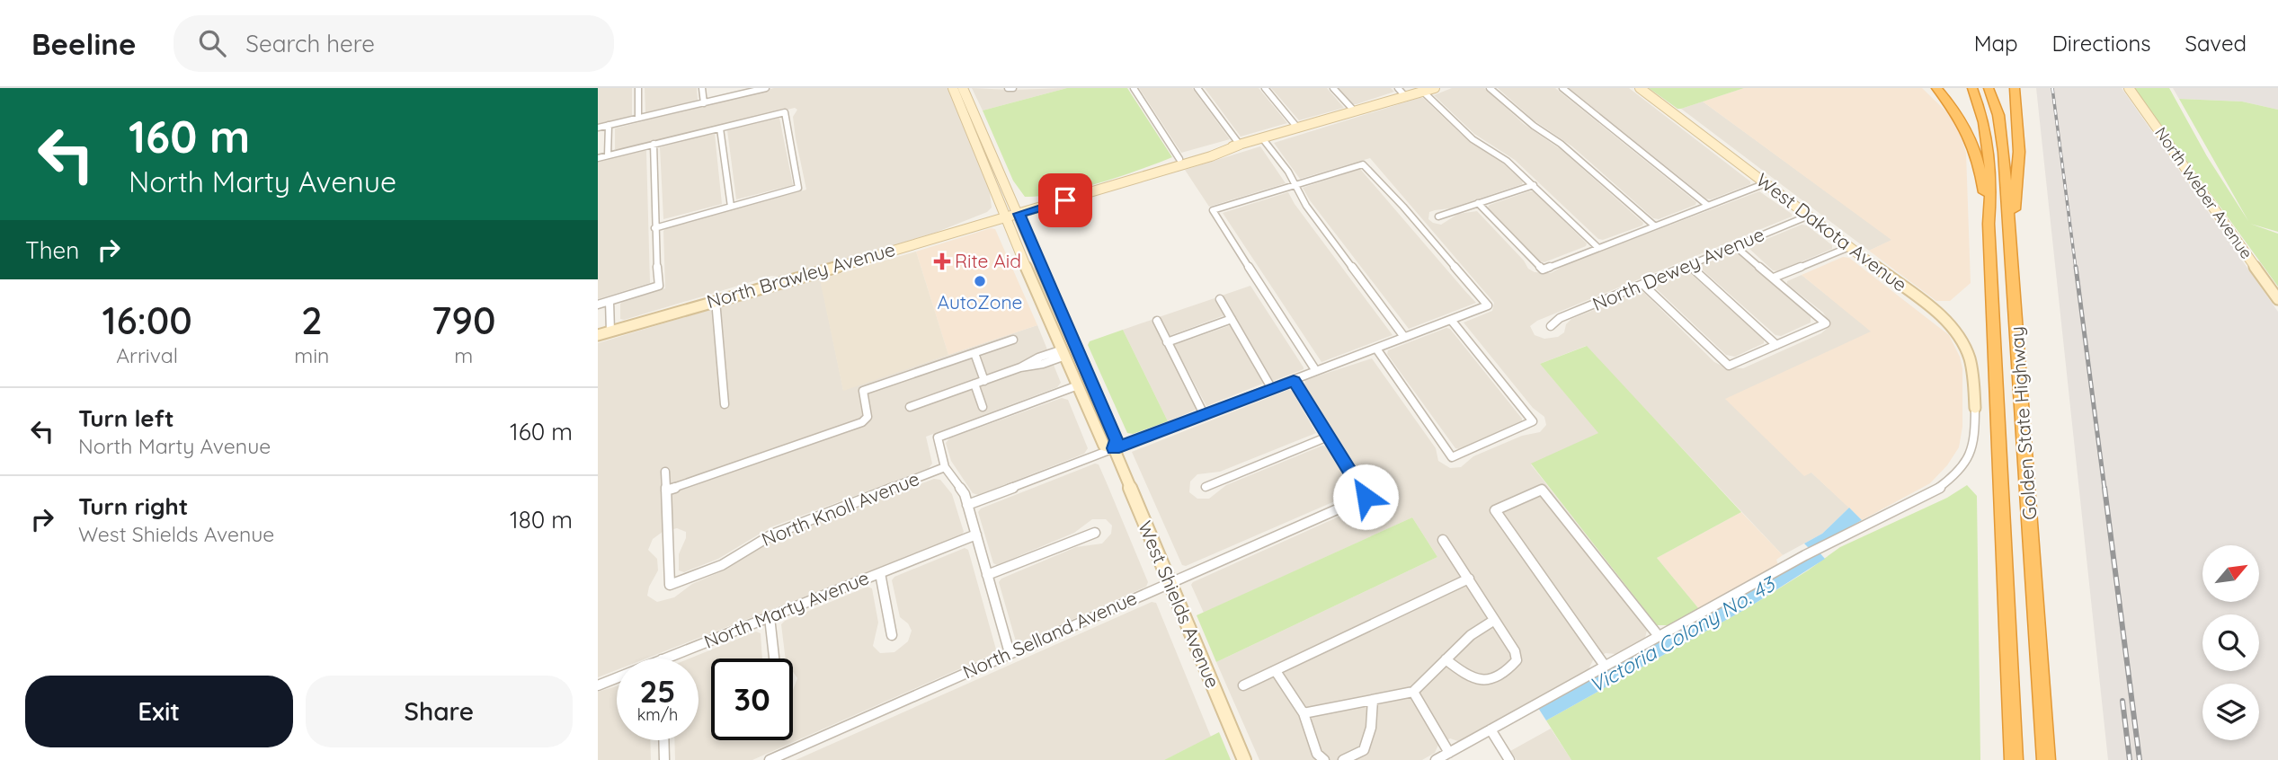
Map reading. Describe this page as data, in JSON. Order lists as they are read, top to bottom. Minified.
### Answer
{"streets":{"highway":["Golden State Highway"],"street":["North Weber Avenue","West Dakota Avenue","North Dewey Avenue","North Brawley Avenue","North Knoll Avenue","West Shields Avenue","North Marty Avenue","North Selland Avenue"]},"crossings":[["West Dakota Avenue","North Dewey Avenue"],["North Brawley Avenue","West Shields Avenue"],["West Shields Avenue","North Selland Avenue"]],"water":["Victoria Colony No. 43"],"places":{"health":["Rite Aid"],"other":["AutoZone"]},"north":"top right","page":{"header":"Beeline","search":"Search here","nav":["Map","Directions","Saved"],"turn":["160 m","North Marty Avenue"],"then":"Then","eta":["16:00","Arrival","2","min","790","m"],"list":[{"name":"Turn left","note":"North Marty Avenue","value":"160 m"},{"name":"Turn right","note":"West Shields Avenue","value":"180 m"}],"speed":"25 km/h","limit":"30","buttons":["Exit","Share"]}}
